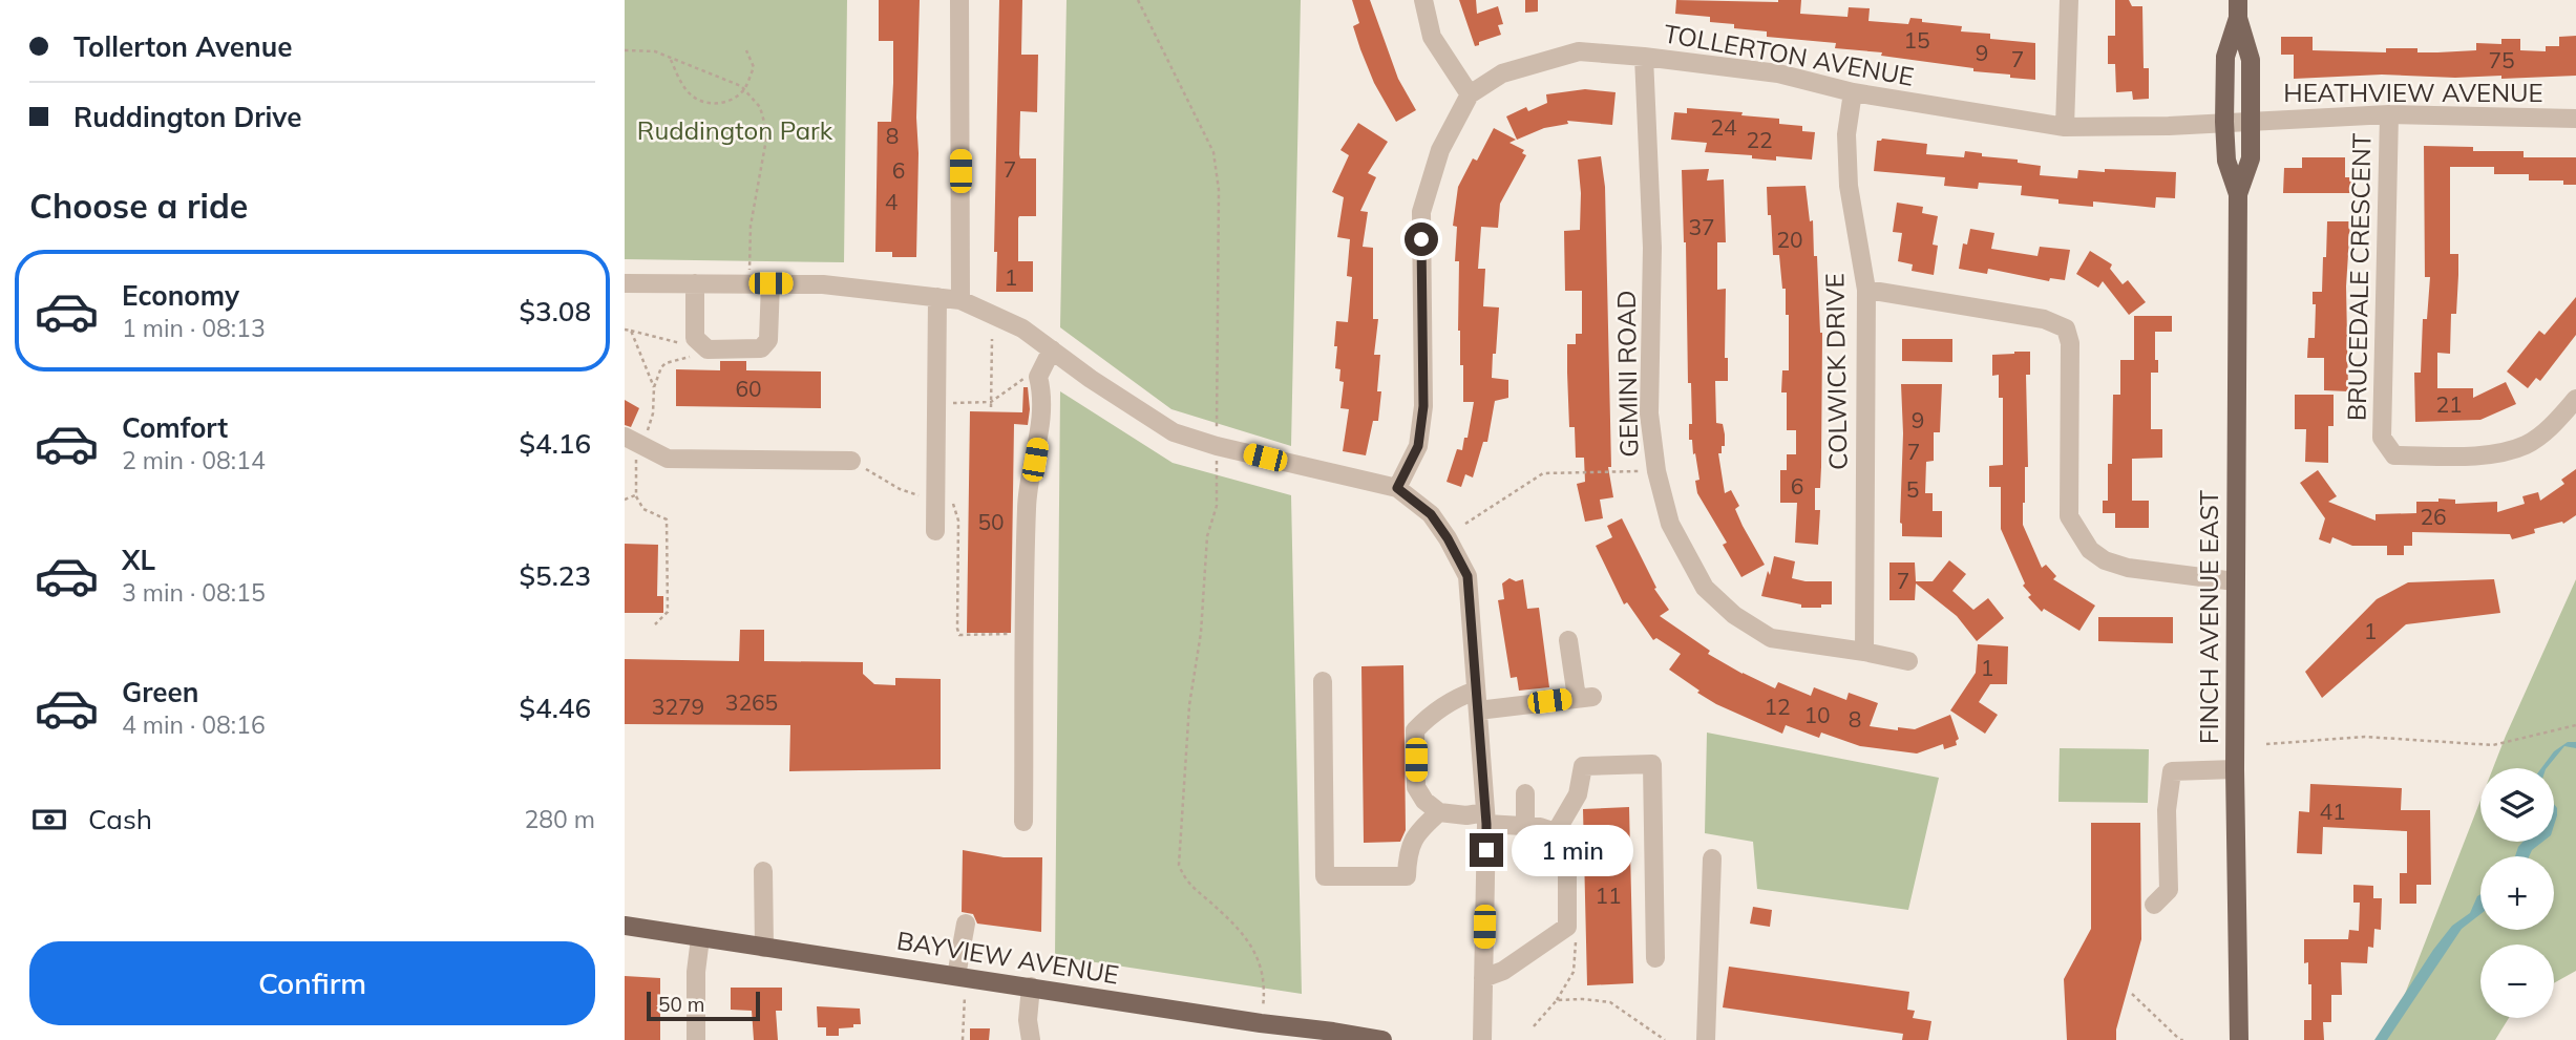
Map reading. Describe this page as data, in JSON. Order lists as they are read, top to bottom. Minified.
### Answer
{"streets":{"main road":["FINCH AVENUE EAST","BAYVIEW AVENUE"],"street":["TOLLERTON AVENUE","HEATHVIEW AVENUE","BRUCEDALE CRESCENT","COLWICK DRIVE","GEMINI ROAD"]},"crossings":[["TOLLERTON AVENUE","HEATHVIEW AVENUE"],["TOLLERTON AVENUE","COLWICK DRIVE"],["TOLLERTON AVENUE","GEMINI ROAD"],["TOLLERTON AVENUE","FINCH AVENUE EAST"],["HEATHVIEW AVENUE","BRUCEDALE CRESCENT"],["HEATHVIEW AVENUE","FINCH AVENUE EAST"],["COLWICK DRIVE","GEMINI ROAD"]],"parks":["Ruddington Park"],"house_numbers":["15","9","7","75","24","8","22","7","6","4","37","20","1","60","21","9","7","6","5","26","50","7","1","1","3265","3279","12","10","8","41","11"],"scale_bar":"50 m","page":{"banner":["Tollerton Avenue","Ruddington Drive"],"heading":"Choose a ride","list":[{"name":"Economy","note":"1 min · 08:13","value":"$3.08"},{"name":"Comfort","note":"2 min · 08:14","value":"$4.16"},{"name":"XL","note":"3 min · 08:15","value":"$5.23"},{"name":"Green","note":"4 min · 08:16","value":"$4.46"}],"map_buttons":["+","−"],"pay":["Cash","280 m"],"bubble":"1 min","buttons":"Confirm","scale":"50 m"}}
